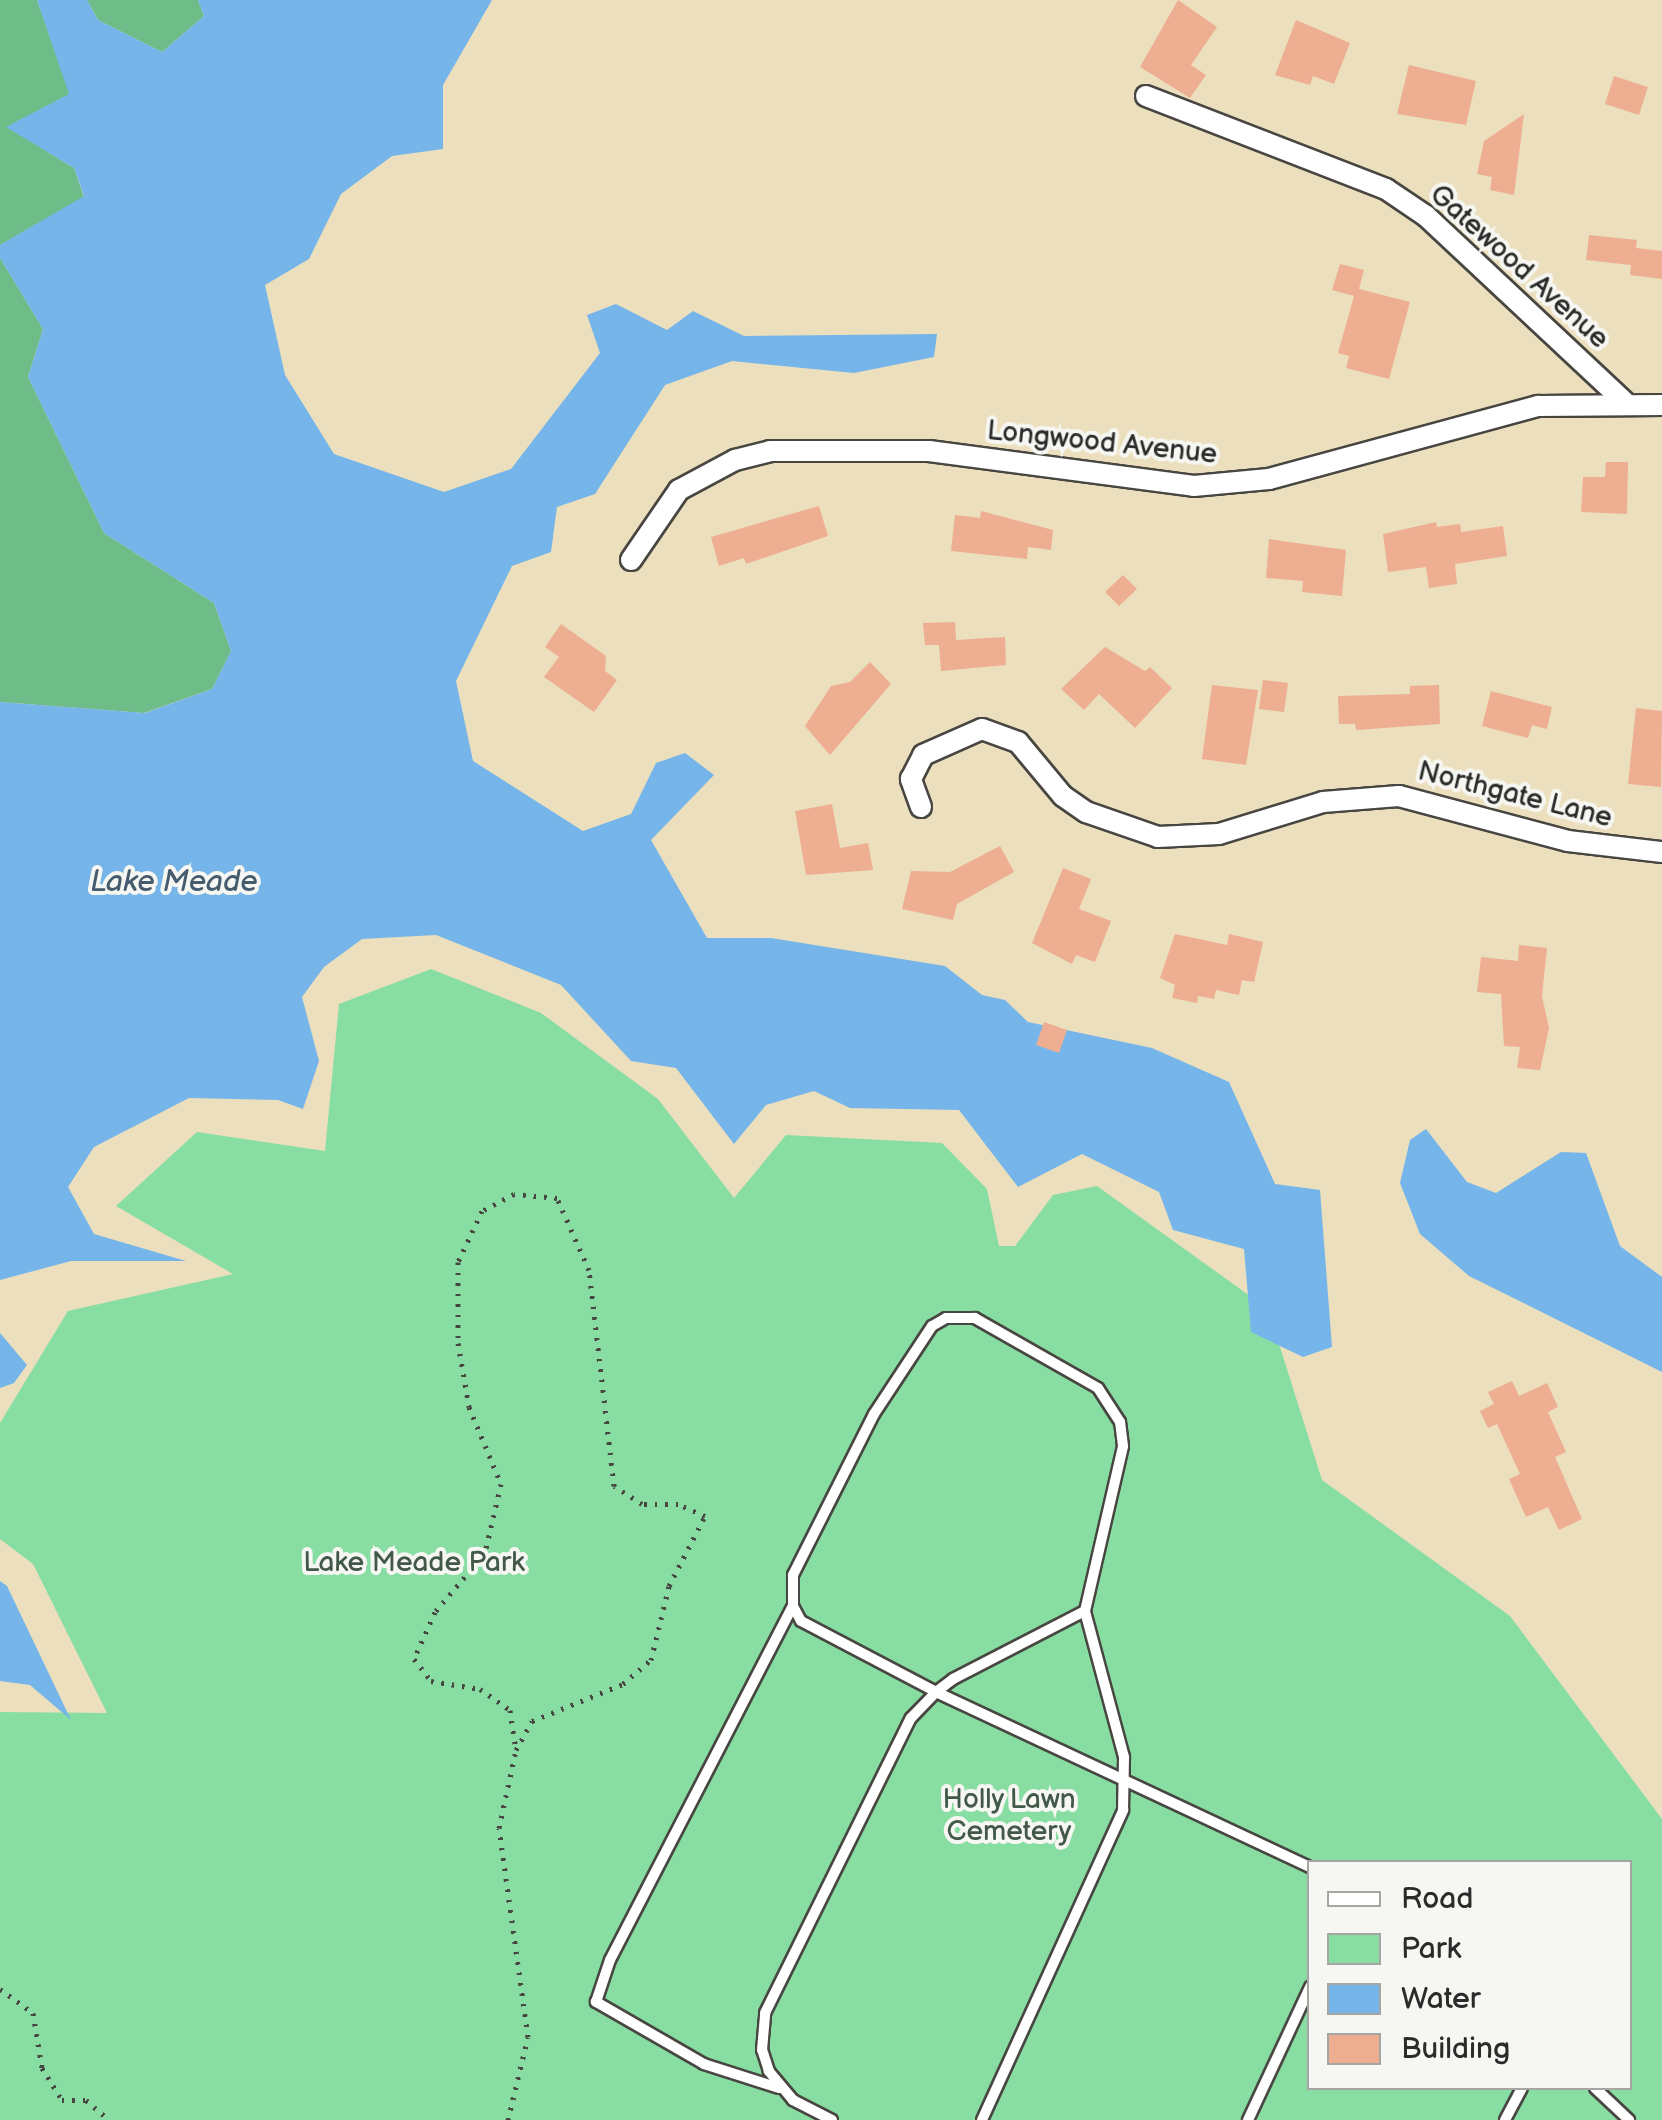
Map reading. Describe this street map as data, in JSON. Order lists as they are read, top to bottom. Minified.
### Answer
{"streets":{"street":["Gatewood Avenue","Longwood Avenue","Northgate Lane"]},"crossings":[["Gatewood Avenue","Longwood Avenue"]],"water":["Lake Meade"],"parks":["Lake Meade Park","Holly Lawn Cemetery"],"legend":["Road","Park","Water","Building"]}
